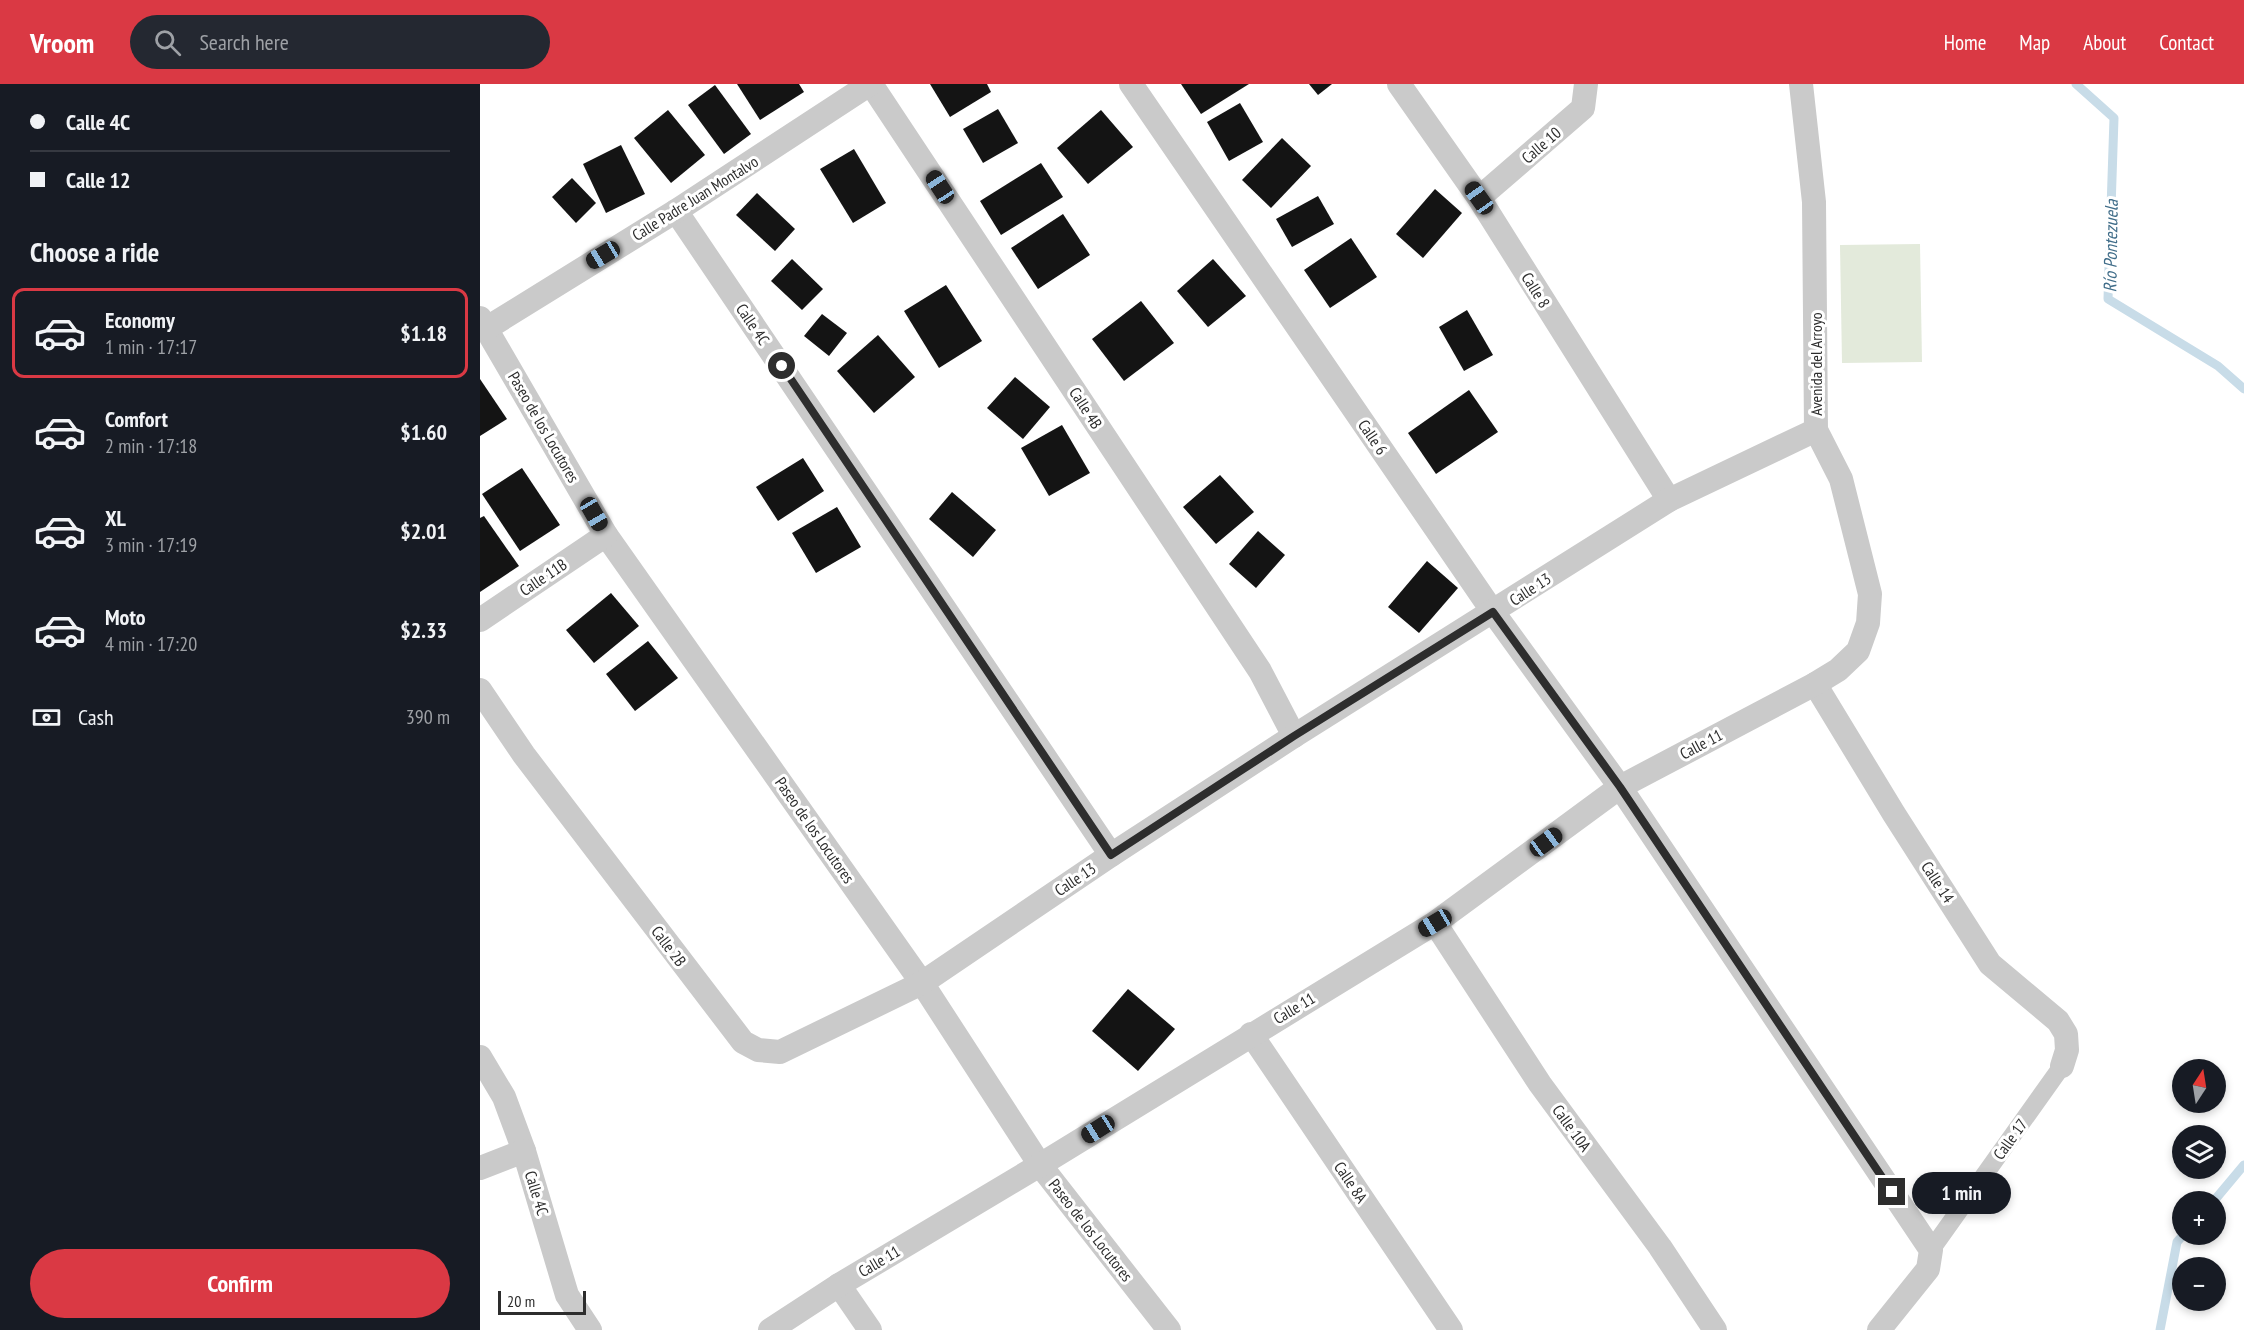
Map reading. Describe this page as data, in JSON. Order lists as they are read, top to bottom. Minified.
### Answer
{"streets":{"street":["Calle 10","Calle Padre Juan Montalvo","Calle 8","Calle 4C","Avenida del Arroyo","Calle 4B","Paseo de los Locutores","Calle 6","Calle 11B","Calle 13","Calle 11","Calle 14","Calle 2B","Calle 10A","Calle 17","Calle 8A"]},"crossings":[["Calle 10","Calle 8"],["Calle Padre Juan Montalvo","Calle 4C"],["Calle Padre Juan Montalvo","Calle 4B"],["Calle Padre Juan Montalvo","Paseo de los Locutores"],["Calle 8","Calle 13"],["Calle 4C","Calle 13"],["Avenida del Arroyo","Calle 13"],["Avenida del Arroyo","Calle 11"],["Avenida del Arroyo","Calle 14"],["Calle 4B","Calle 13"],["Paseo de los Locutores","Calle 11B"],["Paseo de los Locutores","Calle 13"],["Paseo de los Locutores","Calle 11"],["Paseo de los Locutores","Calle 2B"],["Calle 6","Calle 13"],["Calle 6","Calle 11"],["Calle 6","Calle 17"],["Calle 13","Calle 2B"],["Calle 11","Calle 14"],["Calle 11","Calle 10A"],["Calle 11","Calle 8A"],["Calle 14","Calle 17"]],"water":["Río Pontezuela"],"scale_bar":"20 m","north":"top","page":{"header":"Vroom","search":"Search here","nav":["Home","Map","About","Contact"],"banner":["Calle 4C","Calle 12"],"heading":"Choose a ride","list":[{"name":"Economy","note":"1 min · 17:17","value":"$1.18"},{"name":"Comfort","note":"2 min · 17:18","value":"$1.60"},{"name":"XL","note":"3 min · 17:19","value":"$2.01"},{"name":"Moto","note":"4 min · 17:20","value":"$2.33"}],"pay":["Cash","390 m"],"map_buttons":["+","−"],"bubble":"1 min","buttons":"Confirm","scale":"20 m"}}
